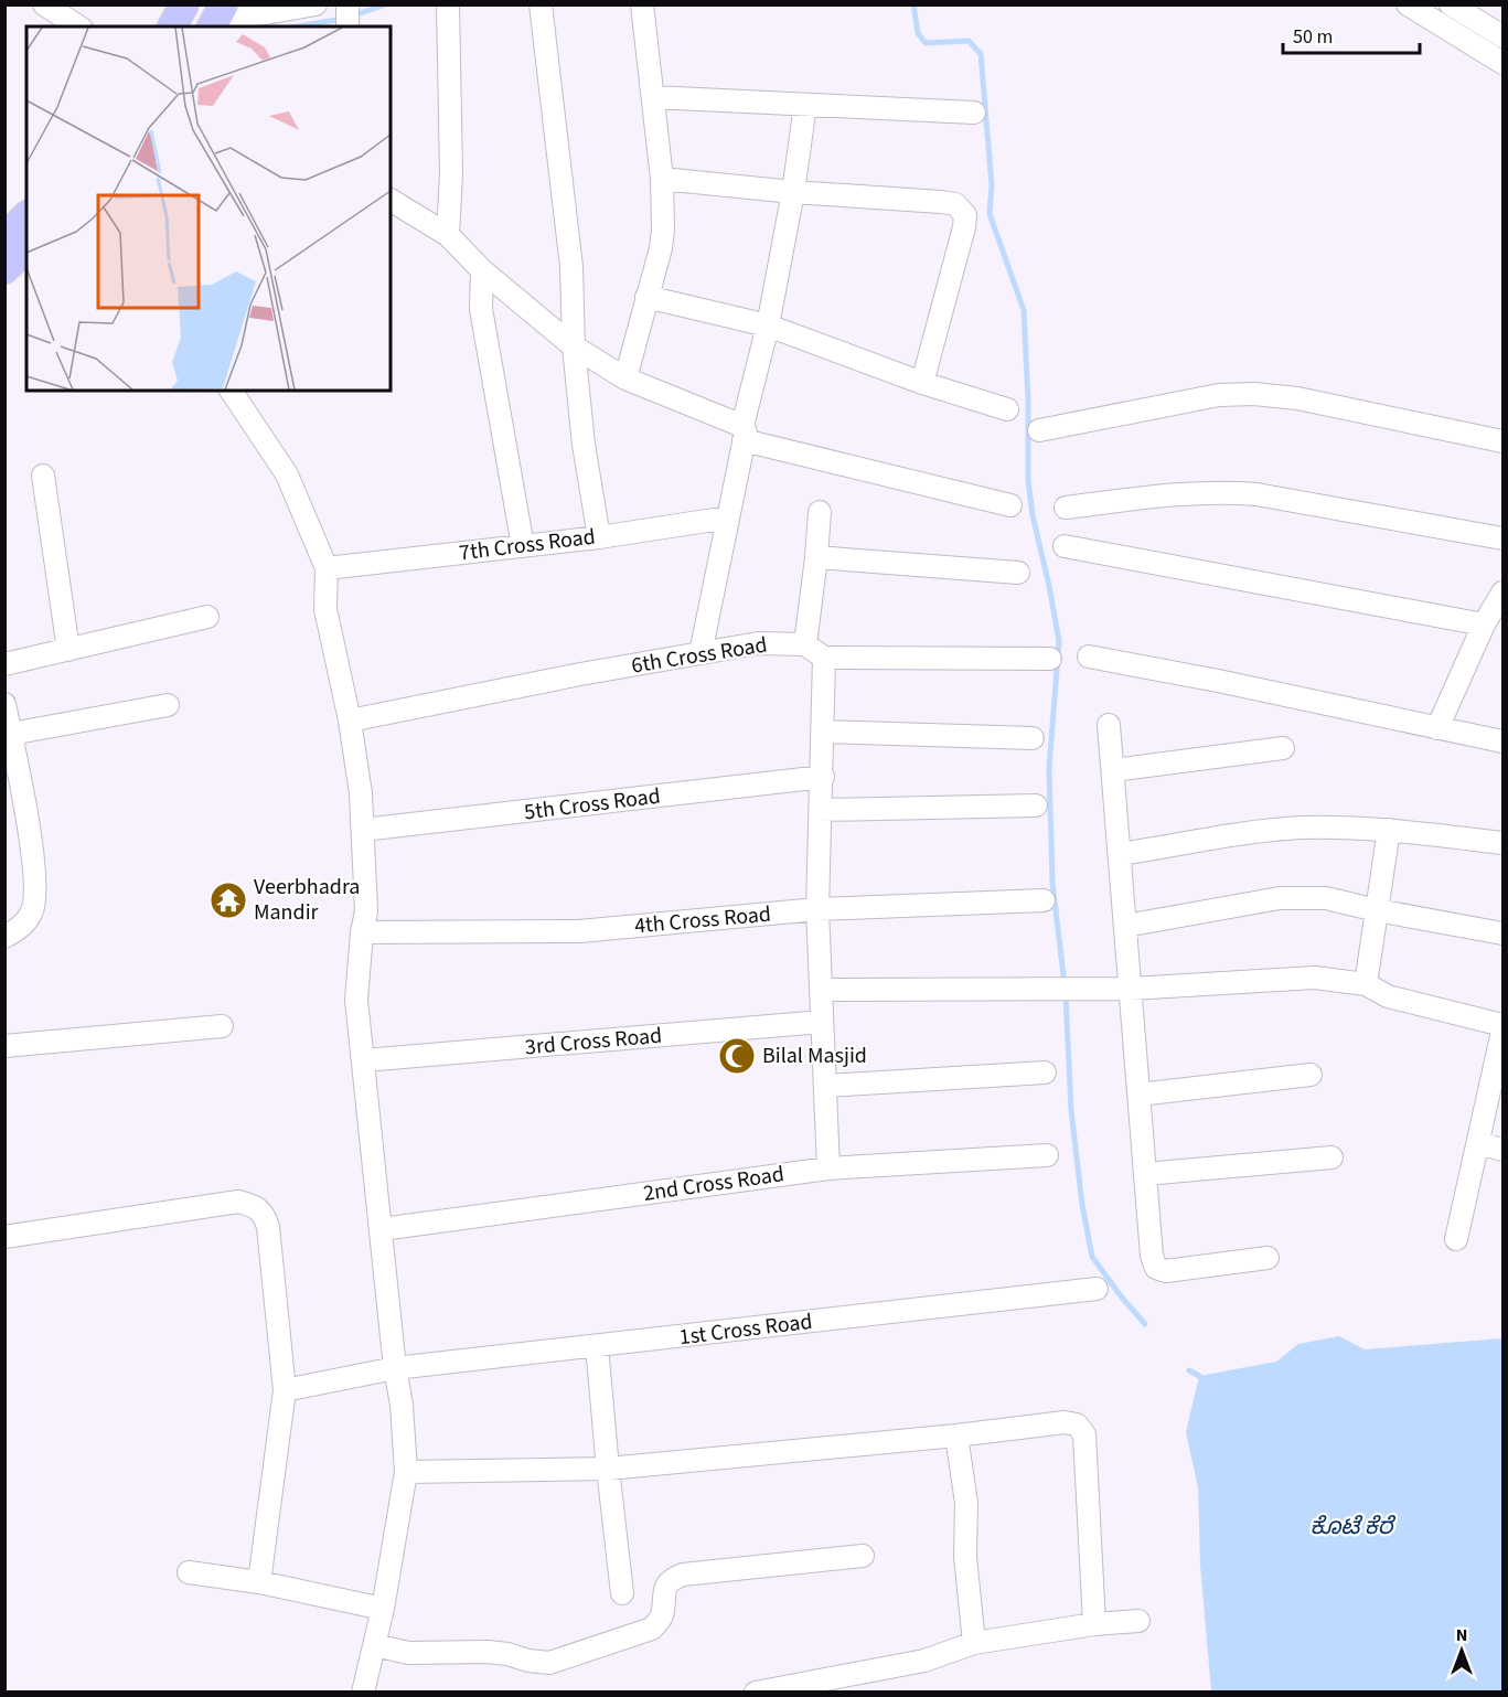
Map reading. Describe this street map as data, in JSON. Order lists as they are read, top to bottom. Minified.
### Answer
{"streets":{"street":["7th Cross Road","6th Cross Road","5th Cross Road","4th Cross Road","3rd Cross Road","2nd Cross Road","1st Cross Road"]},"water":["ಕೊಟೆ ಕೆರೆ"],"places":{"temple":["Veerbhadra Mandir"],"mosque":["Bilal Masjid"]},"scale_bar":"50 m","north":"top"}
